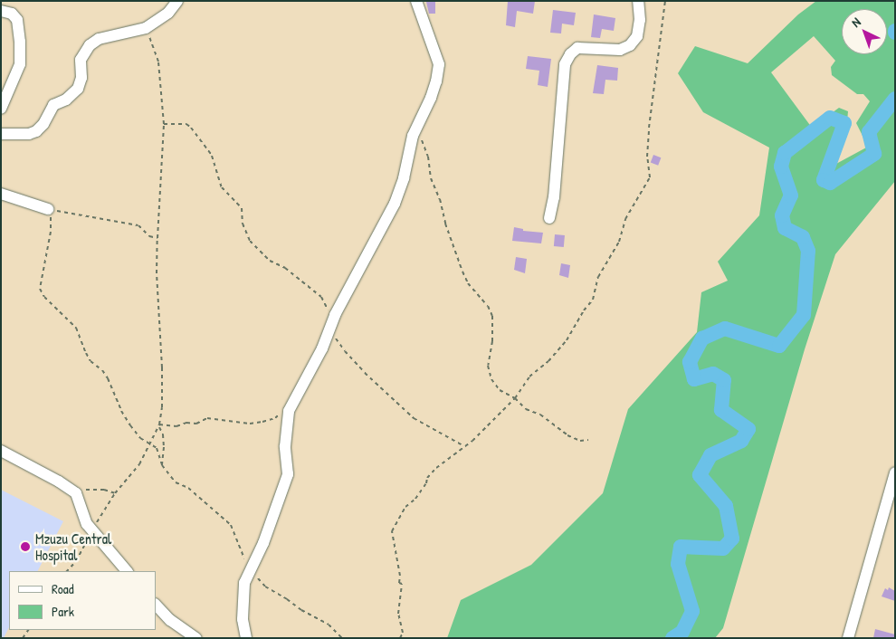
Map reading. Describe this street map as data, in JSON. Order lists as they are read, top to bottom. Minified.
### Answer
{"places":["Mzuzu Central Hospital"],"legend":["Road","Park"],"north":"top left"}
